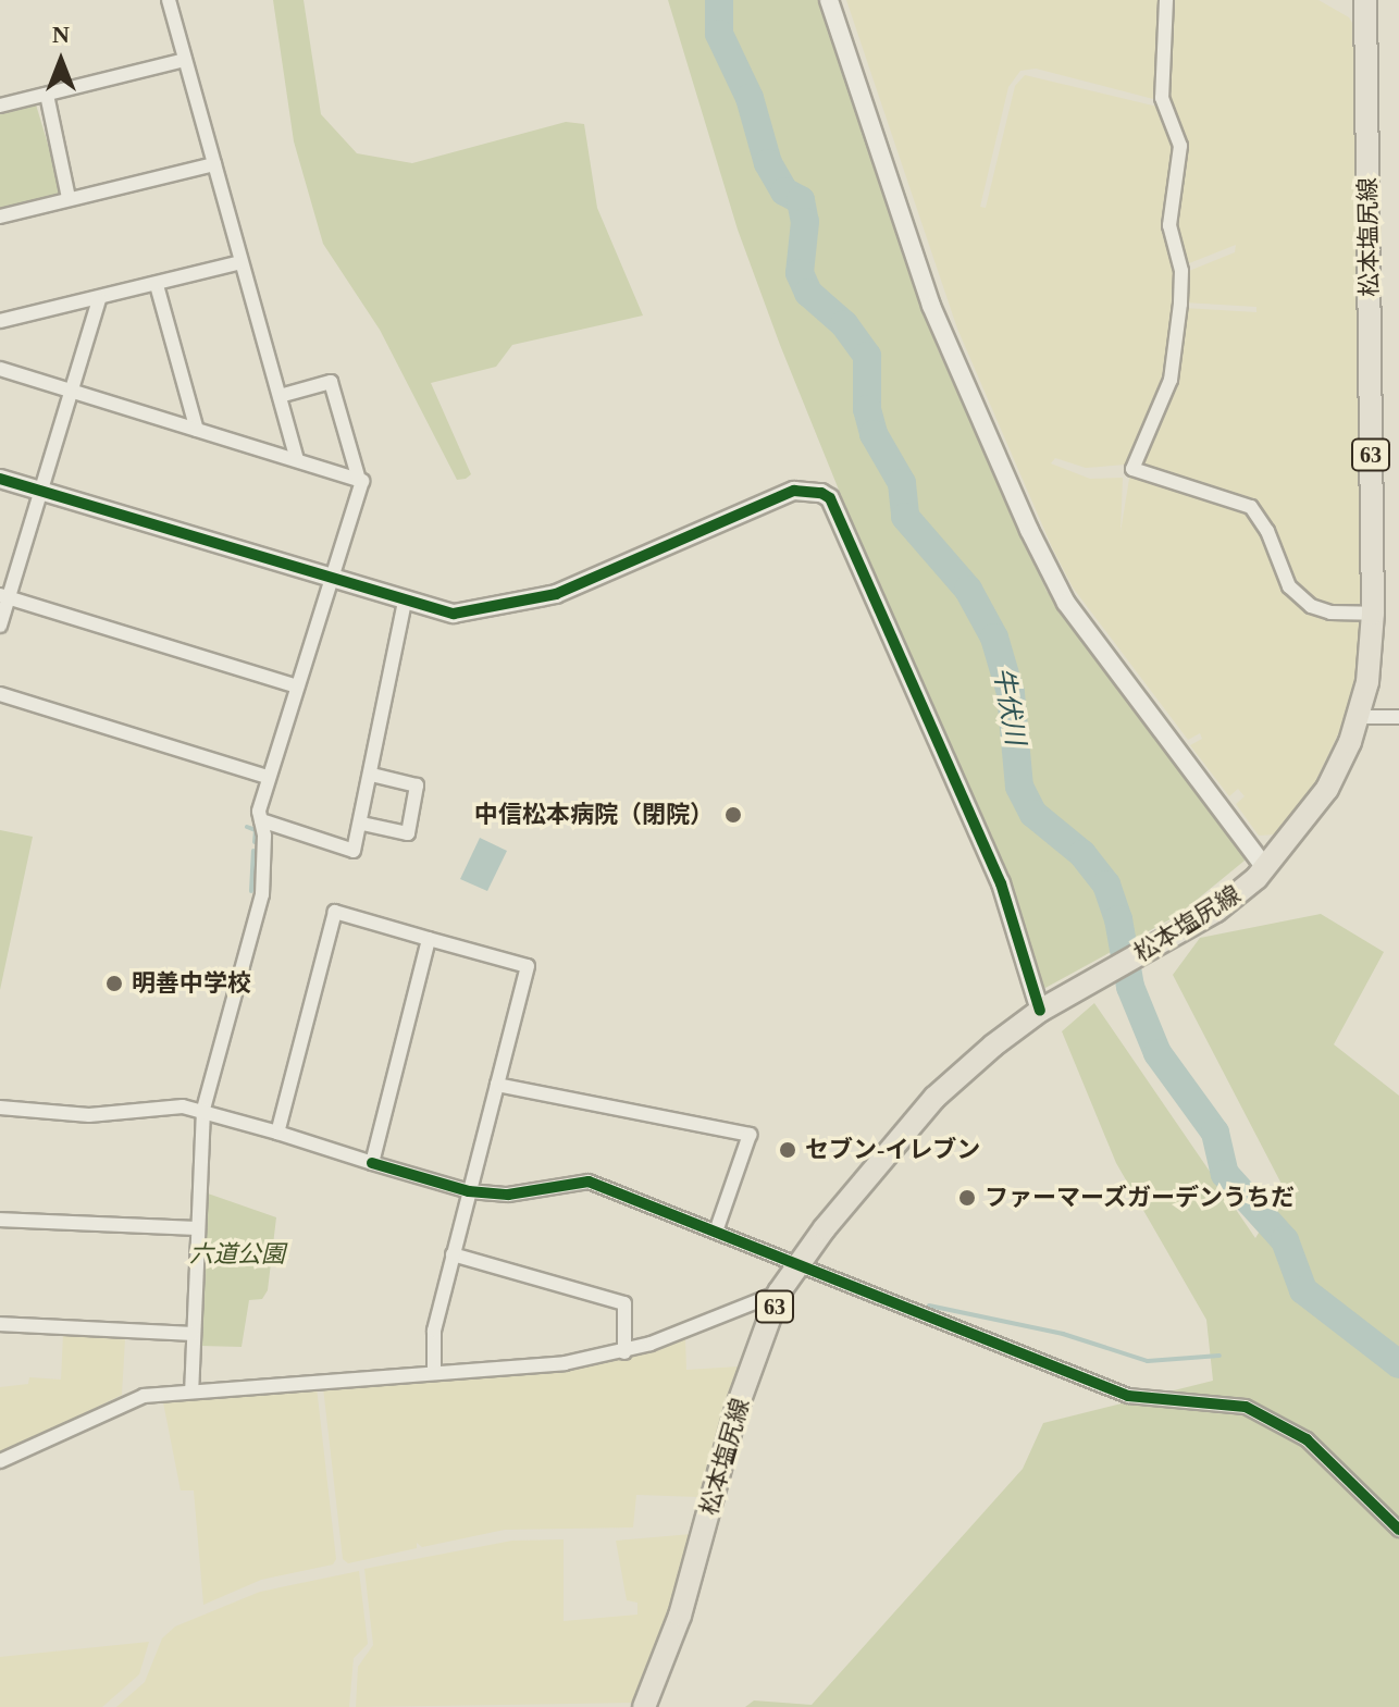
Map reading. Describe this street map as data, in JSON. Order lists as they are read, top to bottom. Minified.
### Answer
{"streets":{"main road":["松本塩尻線","63"]},"water":["牛伏川"],"parks":["六道公園"],"places":["中信松本病院（閉院）","明善中学校","セブン-イレブン","ファーマーズガーデンうちだ"],"north":"top"}
